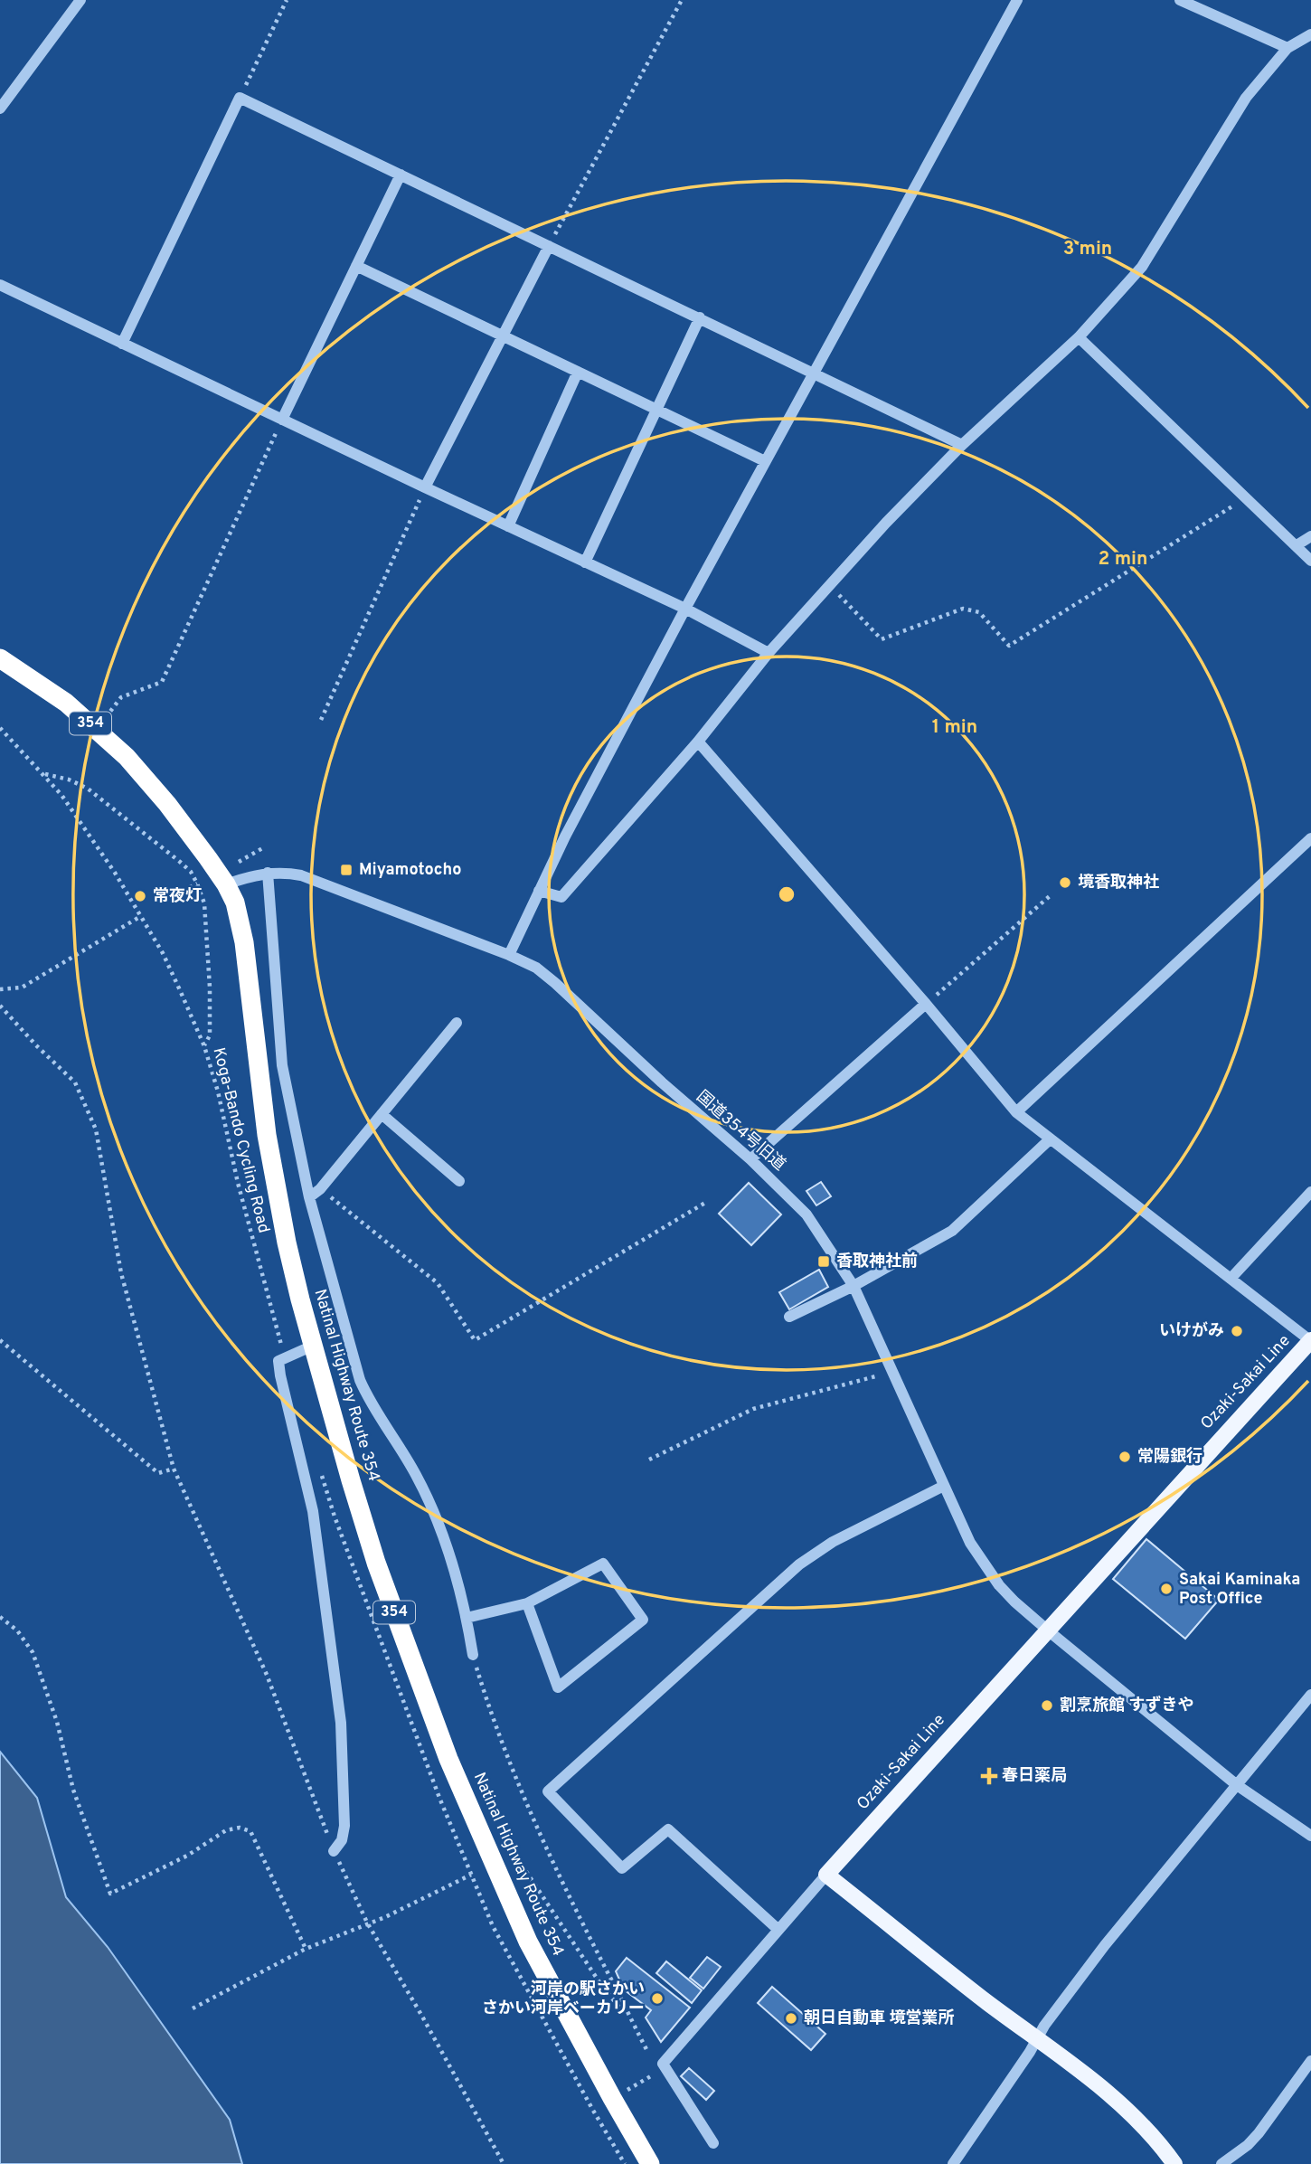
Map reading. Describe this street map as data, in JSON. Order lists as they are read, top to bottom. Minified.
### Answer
{"streets":{"highway":["354","Natinal Highway Route 354"],"main road":["Ozaki-Sakai Line"],"street":["国道354号旧道"],"path":["Koga-Bando Cycling Road"]},"crossings":[["国道354号旧道","Ozaki-Sakai Line"],["国道354号旧道","Natinal Highway Route 354"]],"places":{"transit":["Miyamotocho","香取神社前"],"other":["境香取神社","常夜灯","いけがみ","常陽銀行","Sakai Kaminaka Post Office","割烹旅館 すずきや","河岸の駅さかい さかい河岸ベーカリー","朝日自動車 境営業所"],"health":["春日薬局"]},"rings":["3 min","2 min","1 min"]}
